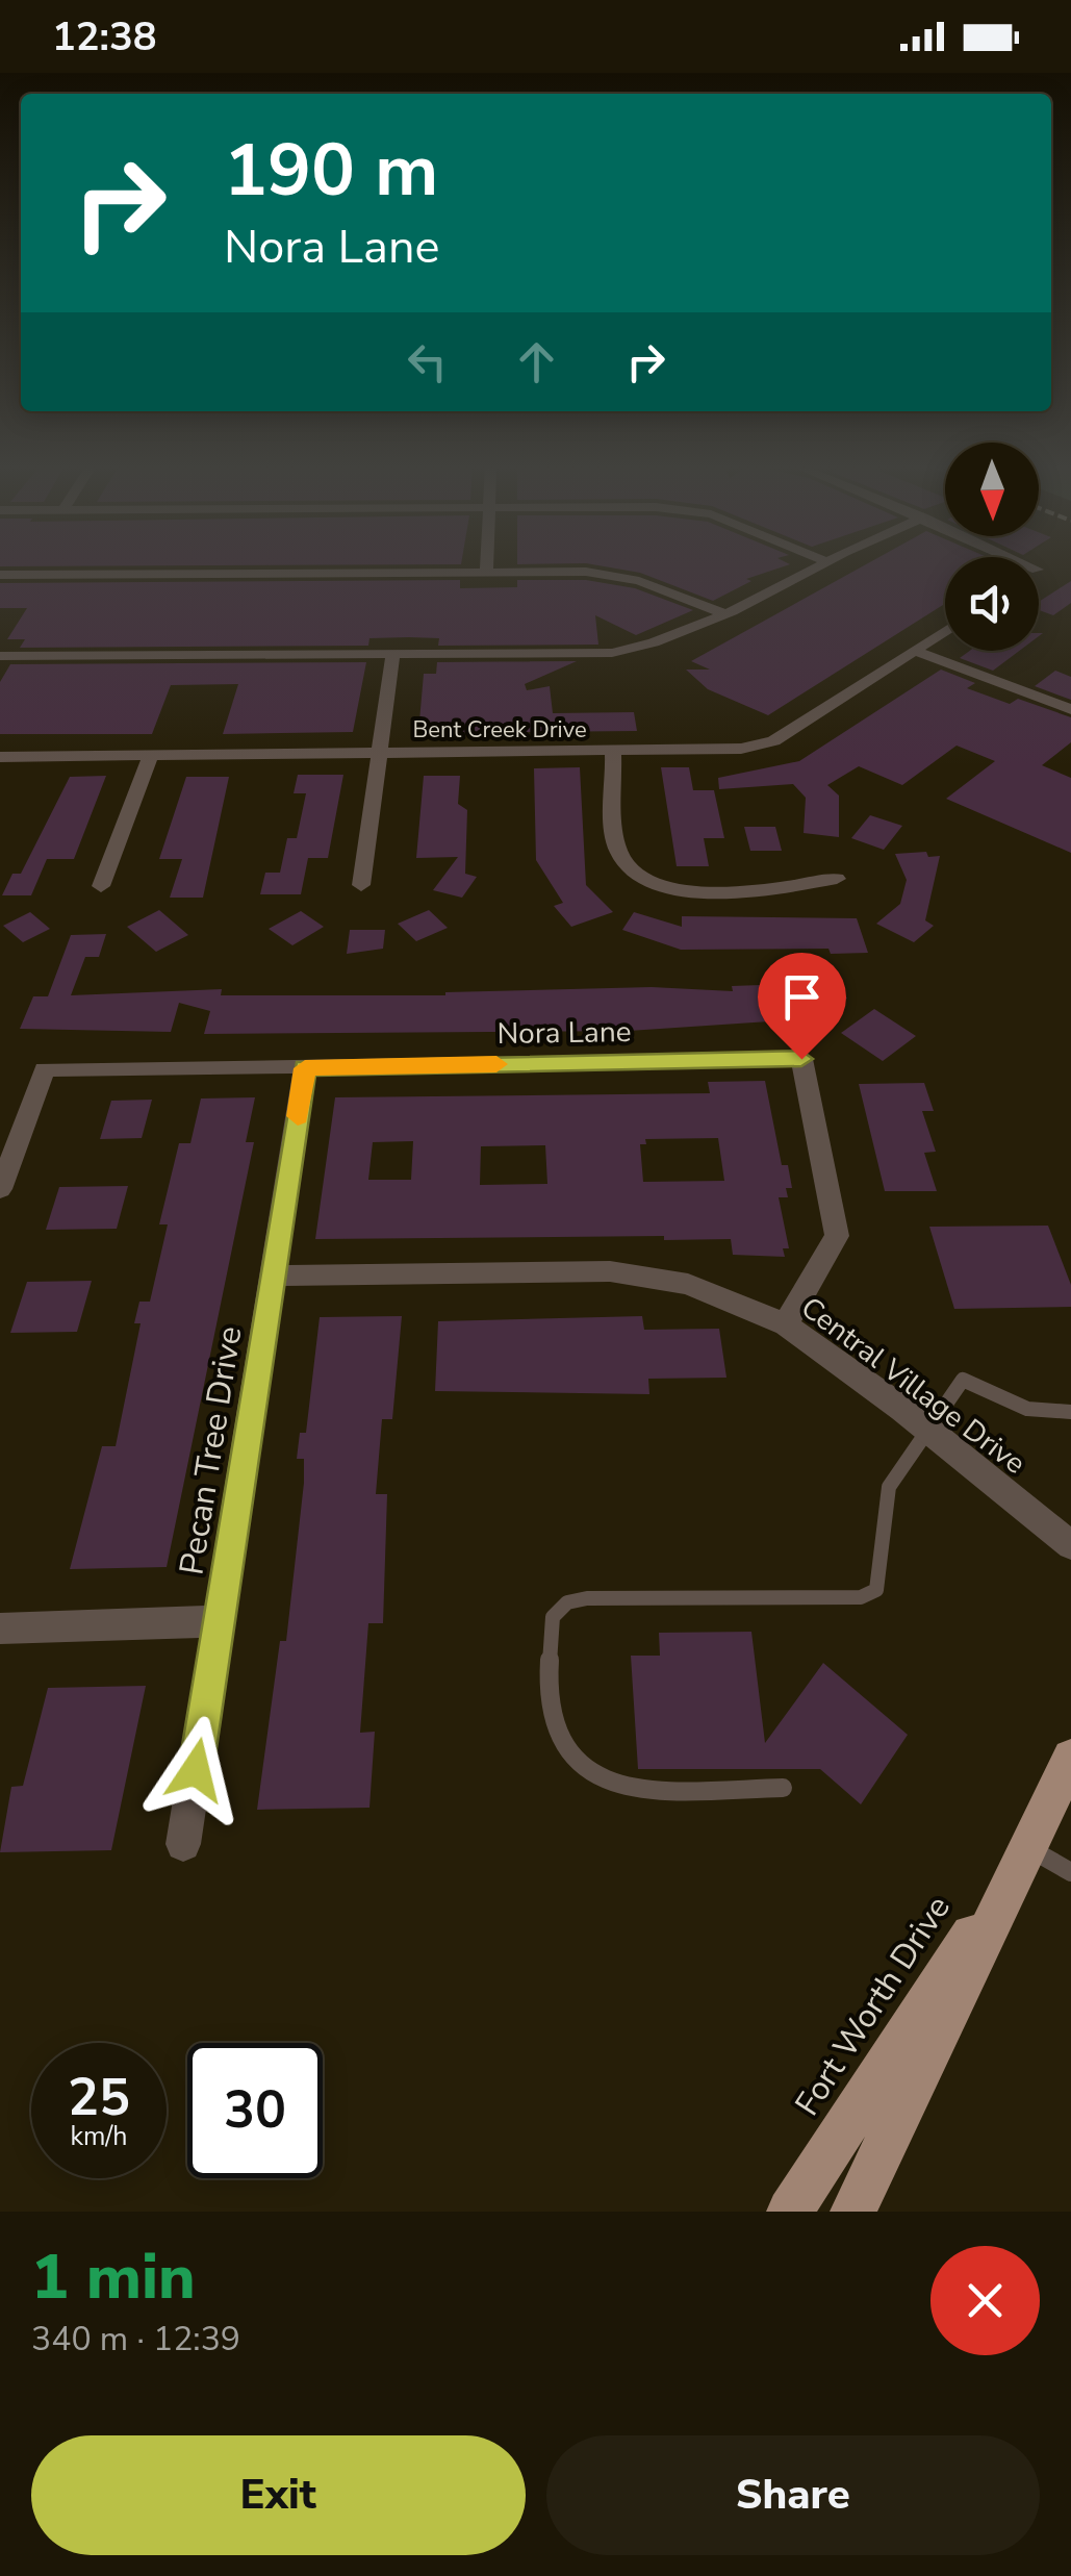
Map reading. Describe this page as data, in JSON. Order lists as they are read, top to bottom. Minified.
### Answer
{"streets":{"main road":["Fort Worth Drive"],"street":["Bent Creek Drive","Nora Lane","Central Village Drive","Pecan Tree Drive"]},"crossings":[["Nora Lane","Central Village Drive"],["Nora Lane","Pecan Tree Drive"],["Central Village Drive","Pecan Tree Drive"]],"north":"bottom","page":{"status":"12:38","turn":["190 m","Nora Lane"],"speed":"25 km/h","limit":"30","heading":["1 min","340 m · 12:39"],"buttons":["Exit","Share"]}}
